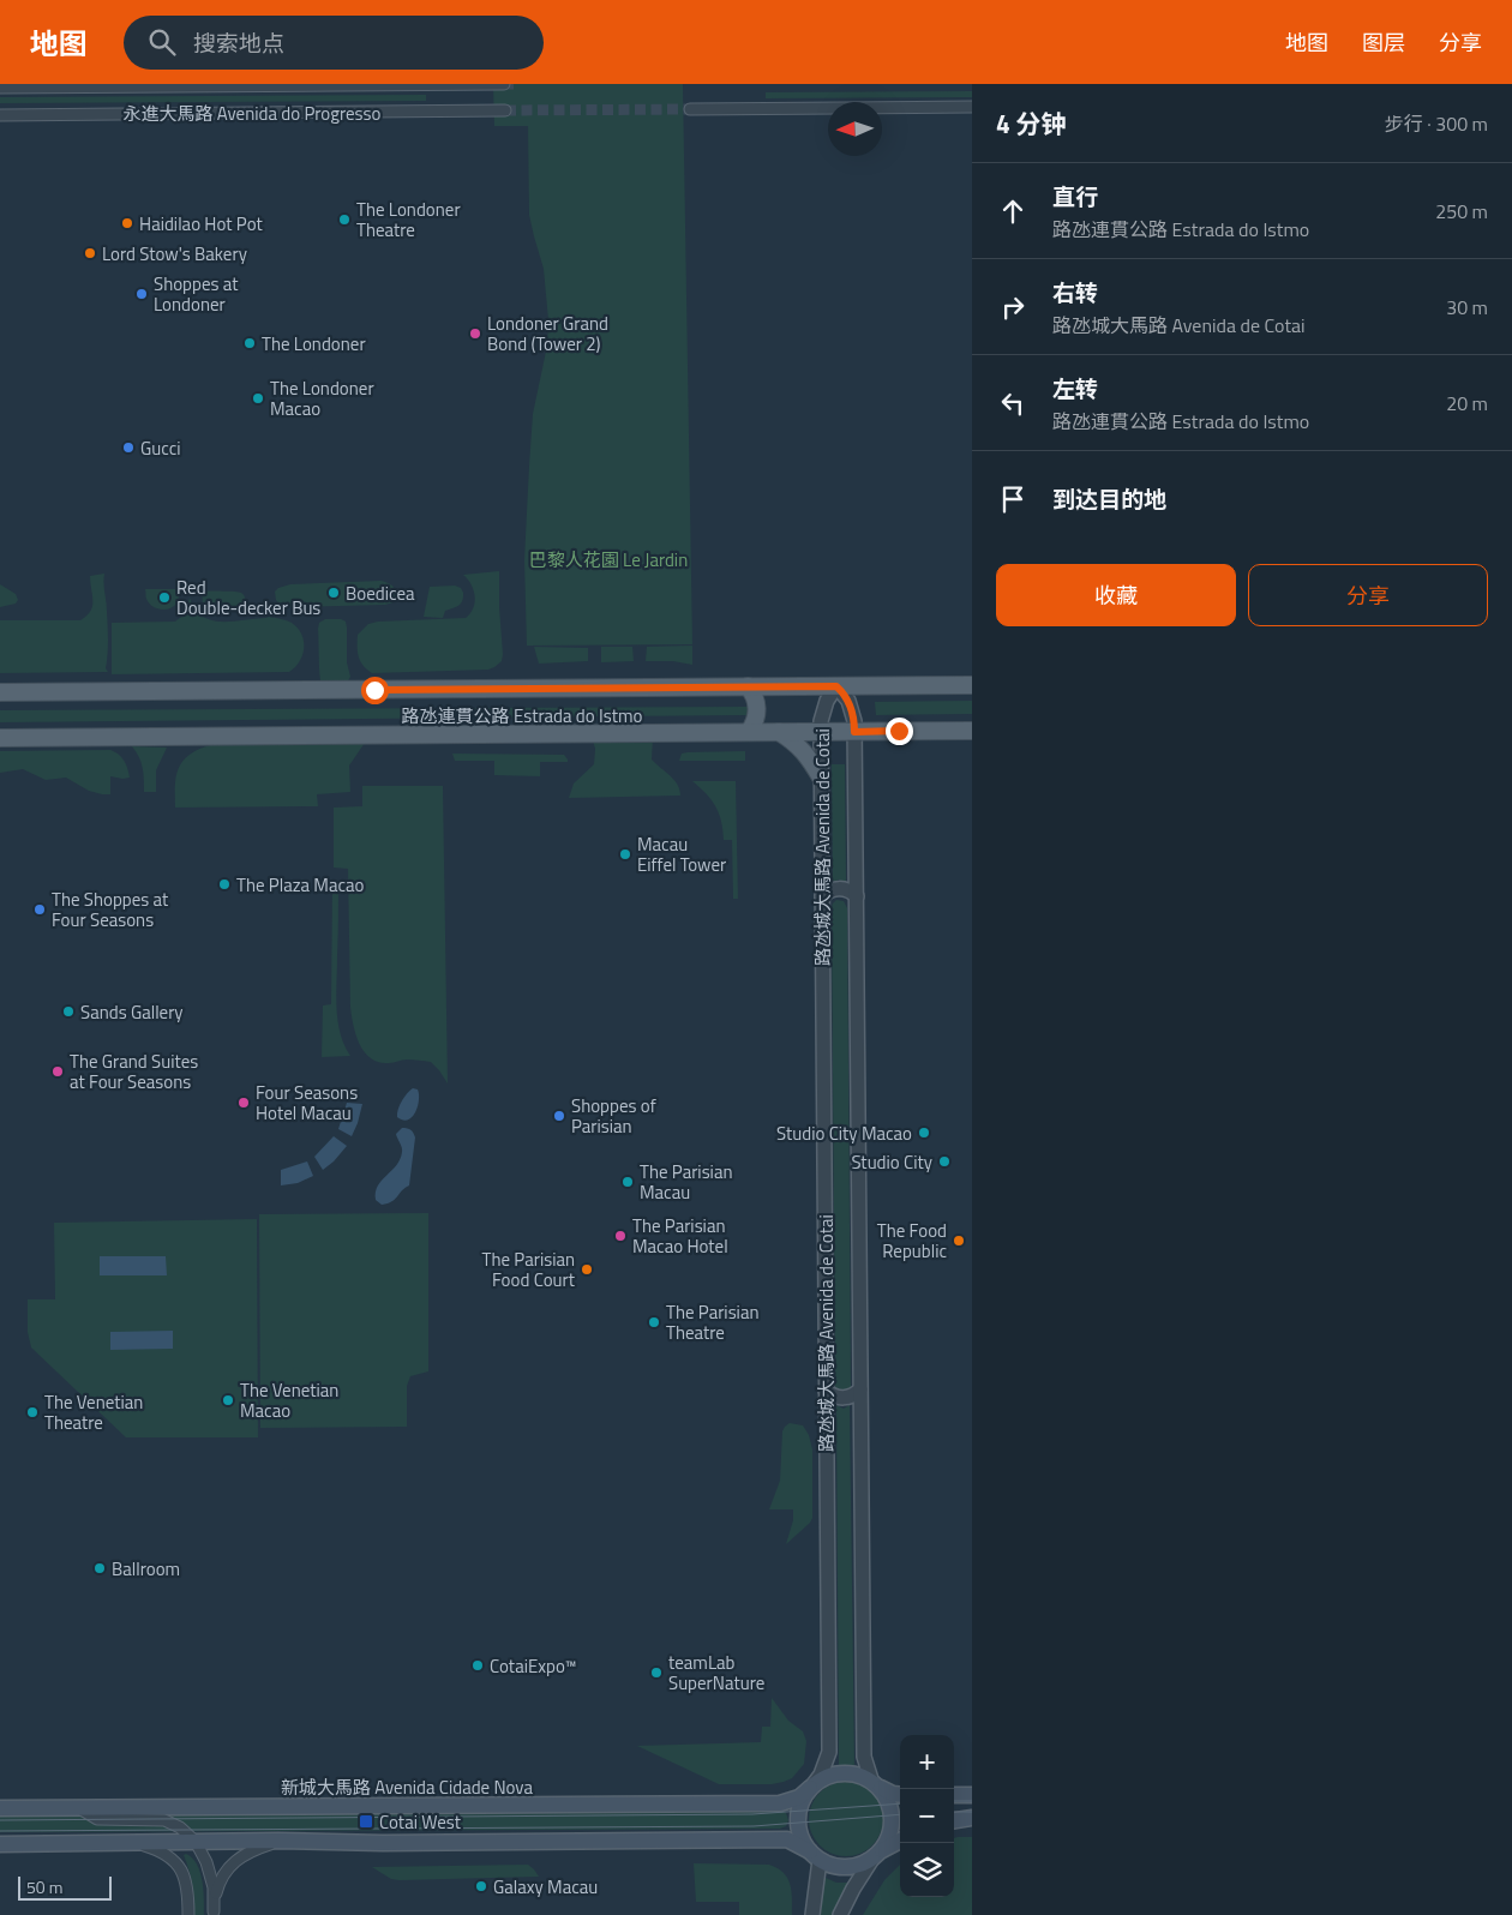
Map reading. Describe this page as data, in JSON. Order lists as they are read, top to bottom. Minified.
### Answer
{"streets":{"main road":["路氹連貫公路 Estrada do Istmo","新城大馬路 Avenida Cidade Nova"],"street":["永進大馬路 Avenida do Progresso","路氹城大馬路 Avenida de Cotai"]},"crossings":[["路氹連貫公路 Estrada do Istmo","路氹城大馬路 Avenida de Cotai"],["路氹城大馬路 Avenida de Cotai","新城大馬路 Avenida Cidade Nova"]],"parks":["巴黎人花園 Le Jardin"],"places":{"other":["The Londoner Theatre","Haidilao Hot Pot","Lord Stow's Bakery","Shoppes at Londoner","Londoner Grand Bond (Tower 2)","The Londoner","The Londoner Macao","Gucci","Boedicea","Red Double-decker Bus","Macau Eiffel Tower","The Plaza Macao","The Shoppes at Four Seasons","Sands Gallery","The Grand Suites at Four Seasons","Four Seasons Hotel Macau","Shoppes of Parisian","Studio City Macao","Studio City","The Parisian Macau","The Parisian Macao Hotel","The Food Republic","The Parisian Food Court","The Parisian Theatre","The Venetian Macao","The Venetian Theatre","Ballroom","CotaiExpo™","teamLab SuperNature","Galaxy Macau"],"transit":["Cotai West"]},"scale_bar":"50 m","north":"left","page":{"header":"地图","search":"搜索地点","nav":["地图","图层","分享"],"heading":["4 分钟","步行 · 300 m"],"list":[["直行","路氹連貫公路 Estrada do Istmo","250 m"],["右转","路氹城大馬路 Avenida de Cotai","30 m"],["左转","路氹連貫公路 Estrada do Istmo","20 m"],"到达目的地"],"buttons":["收藏","分享"],"map_buttons":["+","−"],"scale":"50 m"}}
